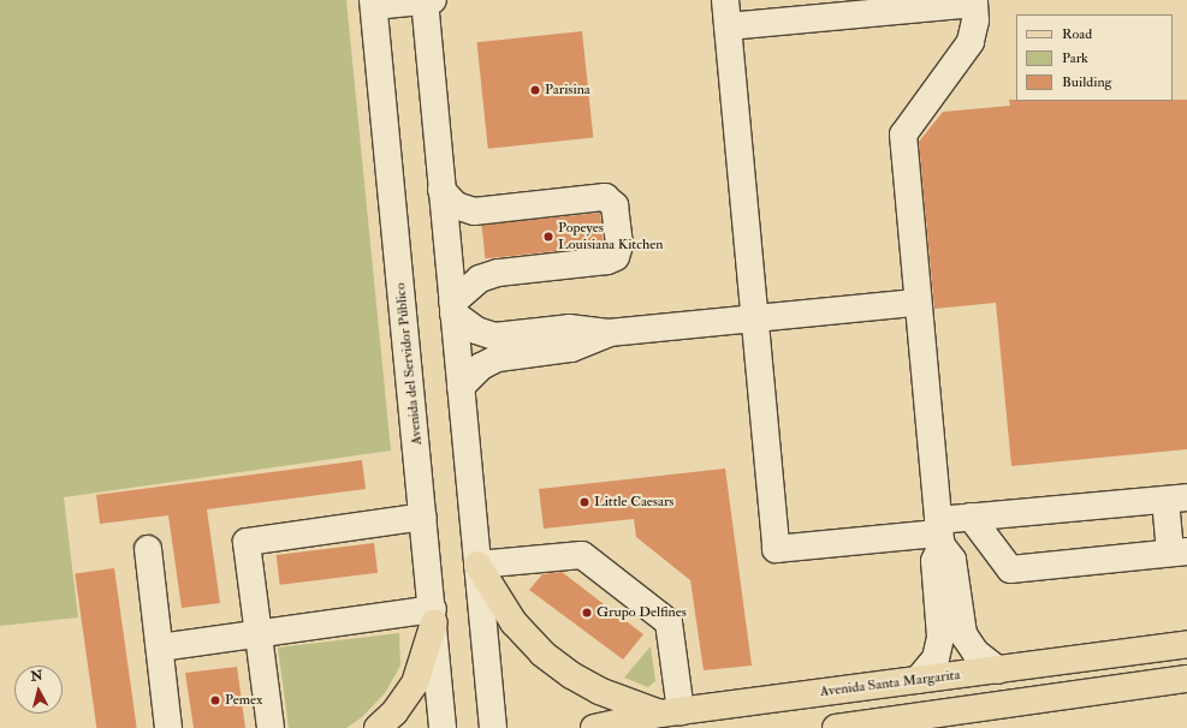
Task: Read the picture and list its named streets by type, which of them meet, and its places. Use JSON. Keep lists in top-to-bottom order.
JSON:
{
  "streets": {
    "main road": ["Avenida Santa Margarita"],
    "street": ["Avenida del Servidor Público"]
  },
  "places": [
    "Parisina",
    "Popeyes Louisiana Kitchen",
    "Little Caesars",
    "Grupo Delfines",
    "Pemex"
  ],
  "legend": ["Road", "Park", "Building"],
  "north": "top"
}
